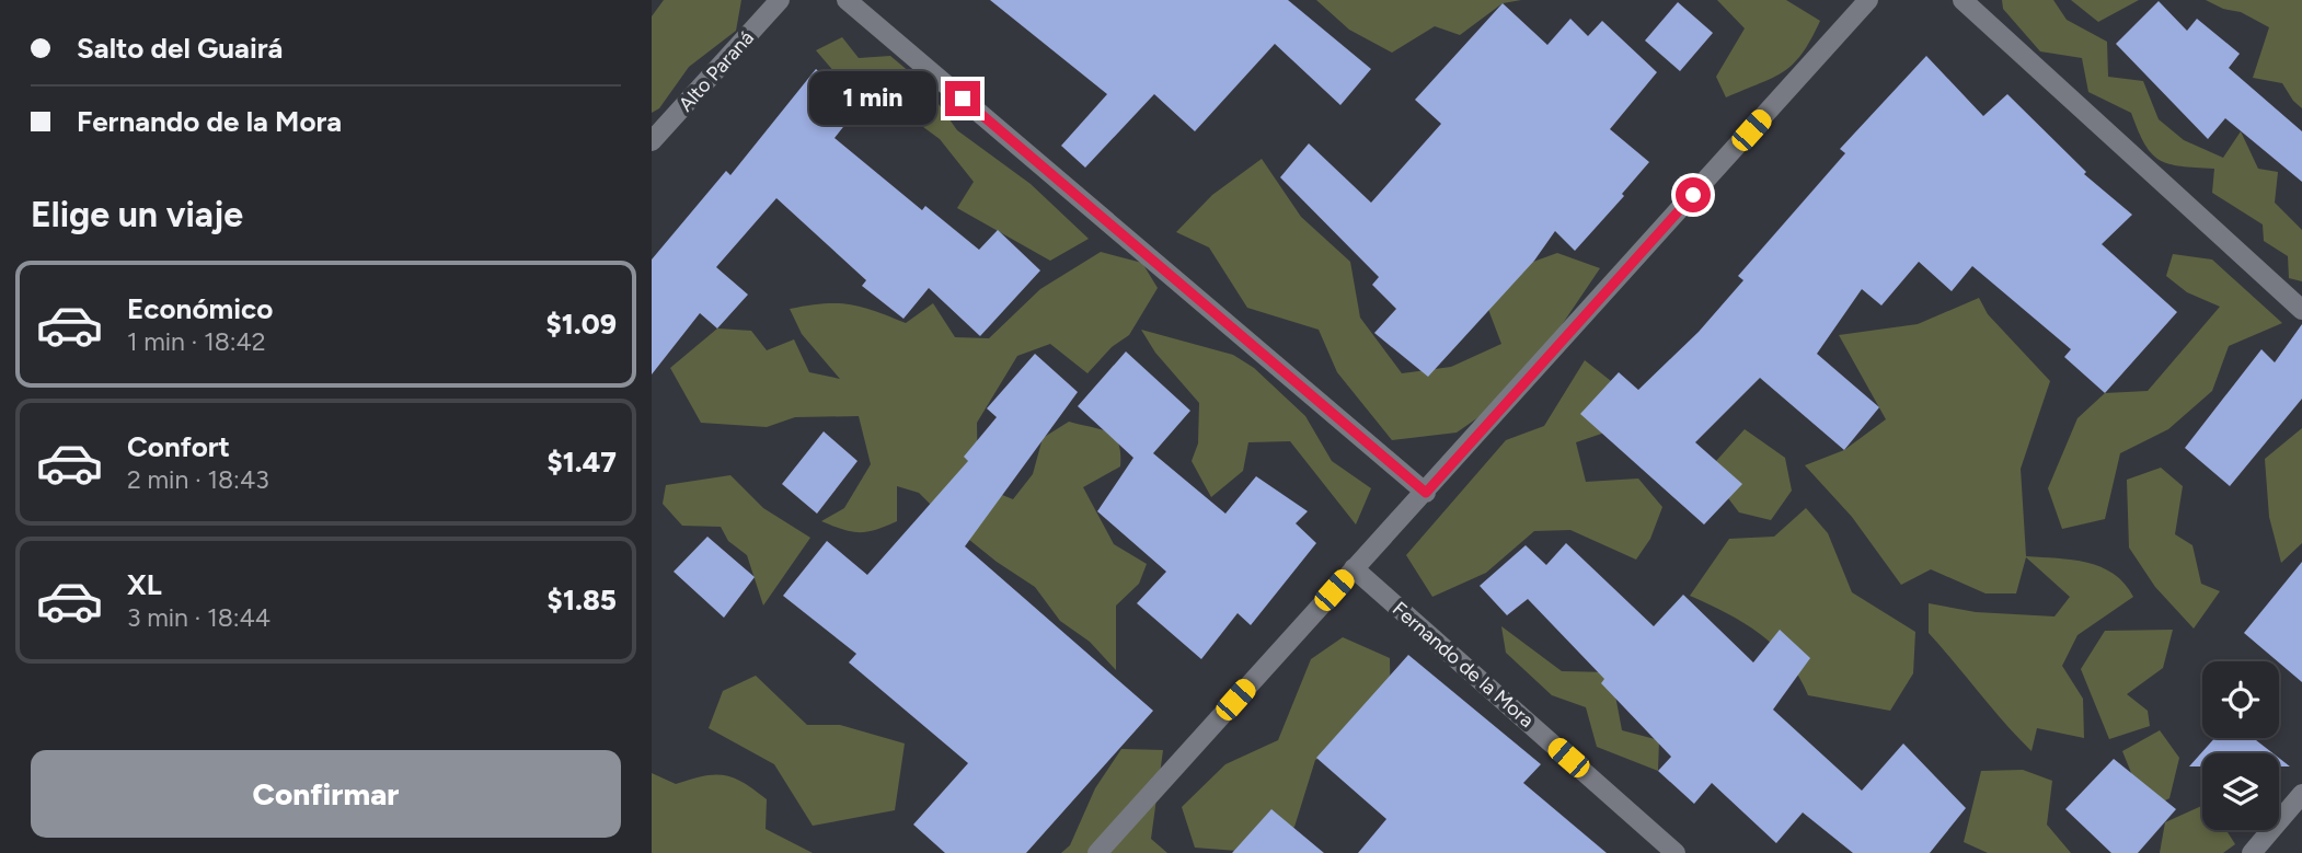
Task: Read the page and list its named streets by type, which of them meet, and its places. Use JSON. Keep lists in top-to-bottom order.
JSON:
{
  "streets": {
    "street": ["Alto Paraná", "Fernando de la Mora"]
  },
  "page": {
    "banner": ["Salto del Guairá", "Fernando de la Mora"],
    "bubble": "1 min",
    "heading": "Elige un viaje",
    "list": [
      {
        "name": "Económico",
        "note": "1 min · 18:42",
        "value": "$1.09"
      },
      {
        "name": "Confort",
        "note": "2 min · 18:43",
        "value": "$1.47"
      },
      {
        "name": "XL",
        "note": "3 min · 18:44",
        "value": "$1.85"
      }
    ],
    "buttons": "Confirmar"
  }
}
